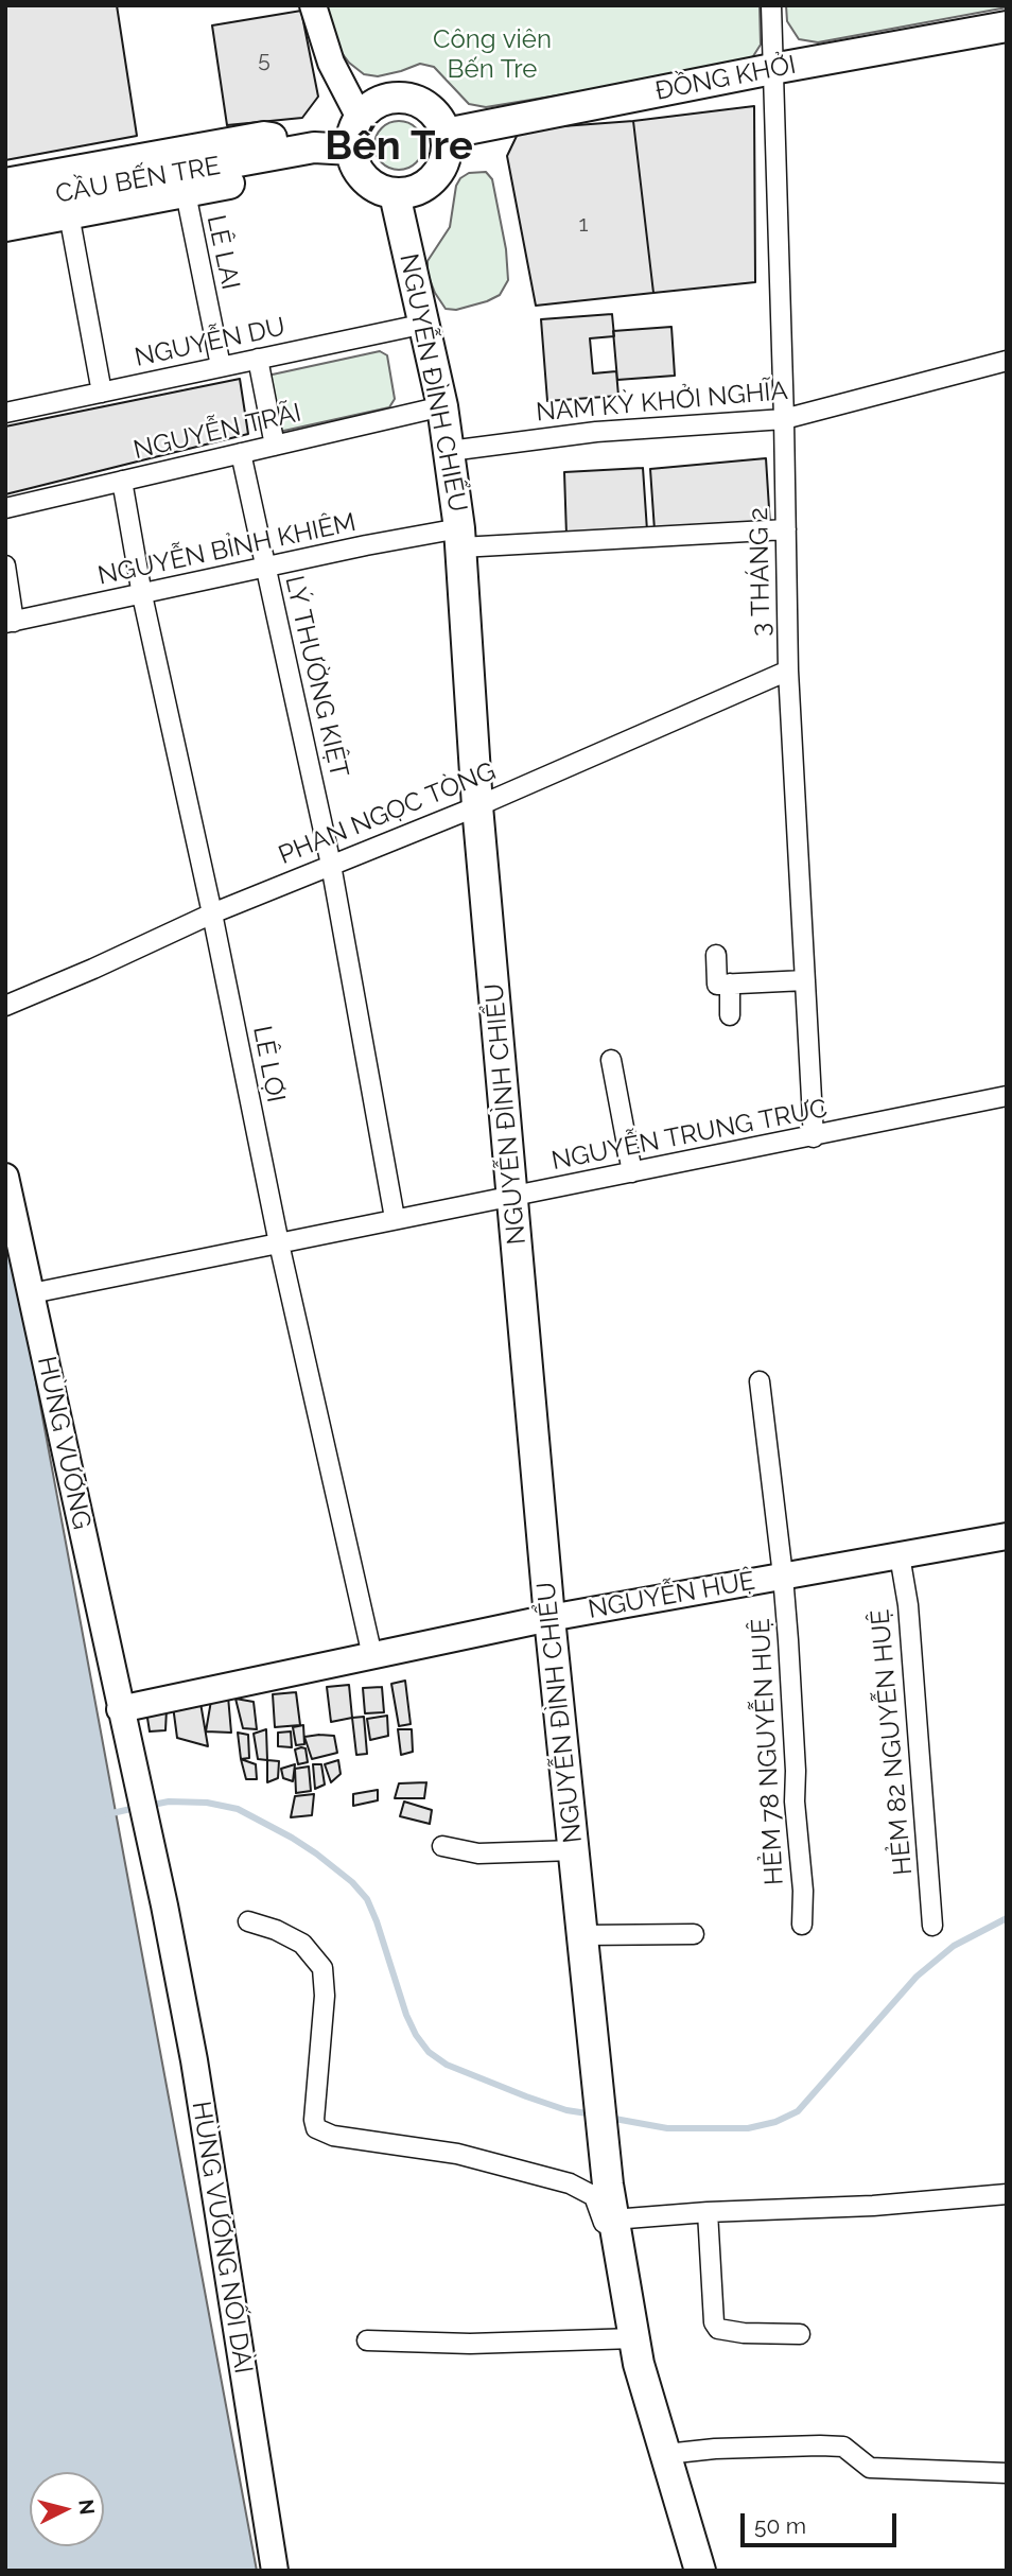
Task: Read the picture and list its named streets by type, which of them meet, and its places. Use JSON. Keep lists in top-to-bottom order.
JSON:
{
  "streets": {
    "main road": ["ĐỒNG KHỞI", "CẦU BẾN TRE", "NGUYỄN ĐÌNH CHIỂU"],
    "street": [
      "LÊ LAI",
      "NGUYỄN DU",
      "NAM KỲ KHỞI NGHĨA",
      "NGUYỄN TRÃI",
      "NGUYỄN BỈNH KHIÊM",
      "3 THÁNG 2",
      "LÝ THƯỜNG KIỆT",
      "PHAN NGỌC TÒNG",
      "LÊ LỢI",
      "NGUYỄN TRUNG TRỰC",
      "HÙNG VƯƠNG",
      "NGUYỄN HUỆ",
      "HẺM 82 NGUYỄN HUỆ",
      "HẺM 78 NGUYỄN HUỆ",
      "HÙNG VƯƠNG NỐI DÀI"
    ]
  },
  "crossings": [
    ["ĐỒNG KHỞI", "NGUYỄN ĐÌNH CHIỂU"],
    ["ĐỒNG KHỞI", "3 THÁNG 2"],
    ["LÊ LAI", "NGUYỄN DU"],
    ["NGUYỄN DU", "NGUYỄN ĐÌNH CHIỂU"],
    ["NGUYỄN ĐÌNH CHIỂU", "NAM KỲ KHỞI NGHĨA"],
    ["NGUYỄN ĐÌNH CHIỂU", "NGUYỄN TRÃI"],
    ["NGUYỄN ĐÌNH CHIỂU", "NGUYỄN BỈNH KHIÊM"],
    ["NGUYỄN ĐÌNH CHIỂU", "PHAN NGỌC TÒNG"],
    ["NGUYỄN ĐÌNH CHIỂU", "NGUYỄN TRUNG TRỰC"],
    ["NGUYỄN ĐÌNH CHIỂU", "NGUYỄN HUỆ"],
    ["NAM KỲ KHỞI NGHĨA", "3 THÁNG 2"],
    ["NGUYỄN TRÃI", "LÝ THƯỜNG KIỆT"],
    ["NGUYỄN TRÃI", "LÊ LỢI"],
    ["NGUYỄN BỈNH KHIÊM", "3 THÁNG 2"],
    ["NGUYỄN BỈNH KHIÊM", "LÝ THƯỜNG KIỆT"],
    ["NGUYỄN BỈNH KHIÊM", "LÊ LỢI"],
    ["3 THÁNG 2", "PHAN NGỌC TÒNG"],
    ["3 THÁNG 2", "NGUYỄN TRUNG TRỰC"],
    ["LÝ THƯỜNG KIỆT", "PHAN NGỌC TÒNG"],
    ["LÝ THƯỜNG KIỆT", "NGUYỄN TRUNG TRỰC"],
    ["PHAN NGỌC TÒNG", "LÊ LỢI"],
    ["LÊ LỢI", "NGUYỄN TRUNG TRỰC"],
    ["LÊ LỢI", "NGUYỄN HUỆ"],
    ["NGUYỄN TRUNG TRỰC", "HÙNG VƯƠNG"],
    ["HÙNG VƯƠNG", "NGUYỄN HUỆ"],
    ["HÙNG VƯƠNG", "HÙNG VƯƠNG NỐI DÀI"],
    ["NGUYỄN HUỆ", "HẺM 82 NGUYỄN HUỆ"],
    ["NGUYỄN HUỆ", "HẺM 78 NGUYỄN HUỆ"]
  ],
  "districts": ["Bến Tre"],
  "parks": ["Công viên Bến Tre"],
  "house_numbers": ["5", "1"],
  "scale_bar": "50 m",
  "north": "right"
}
